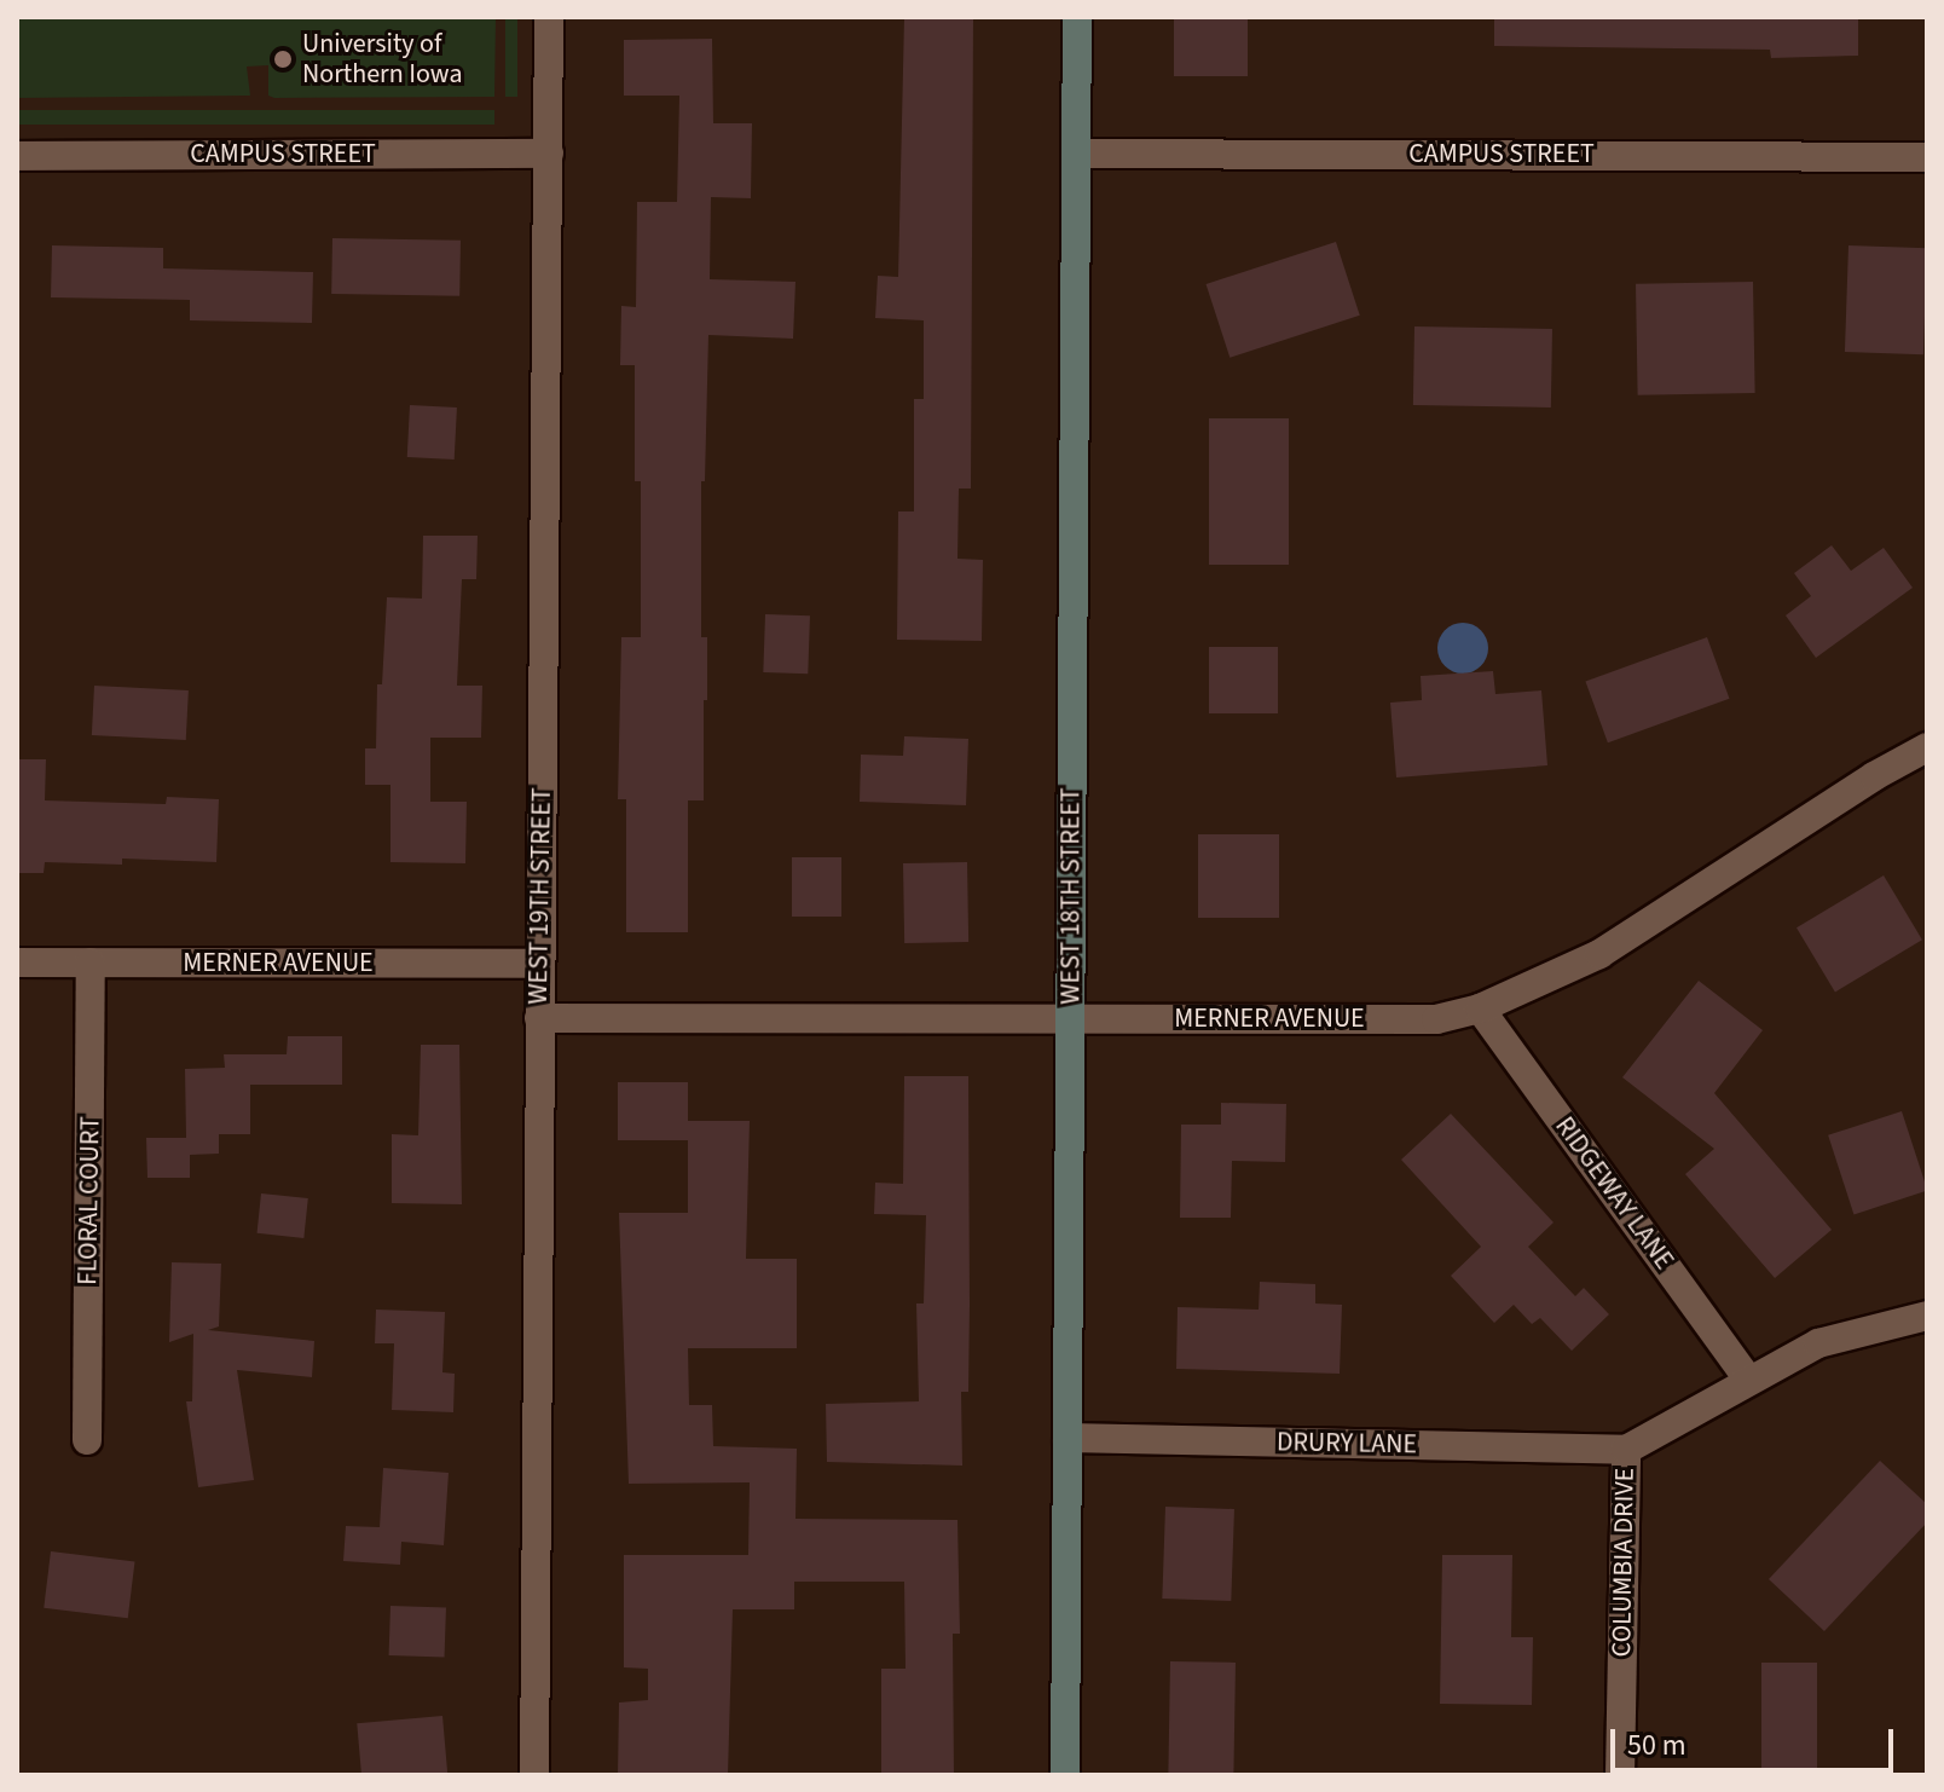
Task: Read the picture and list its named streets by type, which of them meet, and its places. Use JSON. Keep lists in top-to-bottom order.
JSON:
{
  "streets": {
    "main road": ["WEST 18TH STREET"],
    "street": [
      "CAMPUS STREET",
      "WEST 19TH STREET",
      "MERNER AVENUE",
      "RIDGEWAY LANE",
      "FLORAL COURT",
      "DRURY LANE",
      "COLUMBIA DRIVE"
    ]
  },
  "crossings": [
    ["CAMPUS STREET", "WEST 19TH STREET"],
    ["CAMPUS STREET", "WEST 18TH STREET"],
    ["WEST 19TH STREET", "MERNER AVENUE"],
    ["WEST 18TH STREET", "MERNER AVENUE"],
    ["WEST 18TH STREET", "DRURY LANE"],
    ["MERNER AVENUE", "RIDGEWAY LANE"],
    ["MERNER AVENUE", "FLORAL COURT"],
    ["RIDGEWAY LANE", "COLUMBIA DRIVE"],
    ["DRURY LANE", "COLUMBIA DRIVE"]
  ],
  "places": ["University of Northern Iowa"],
  "scale_bar": "50 m"
}
